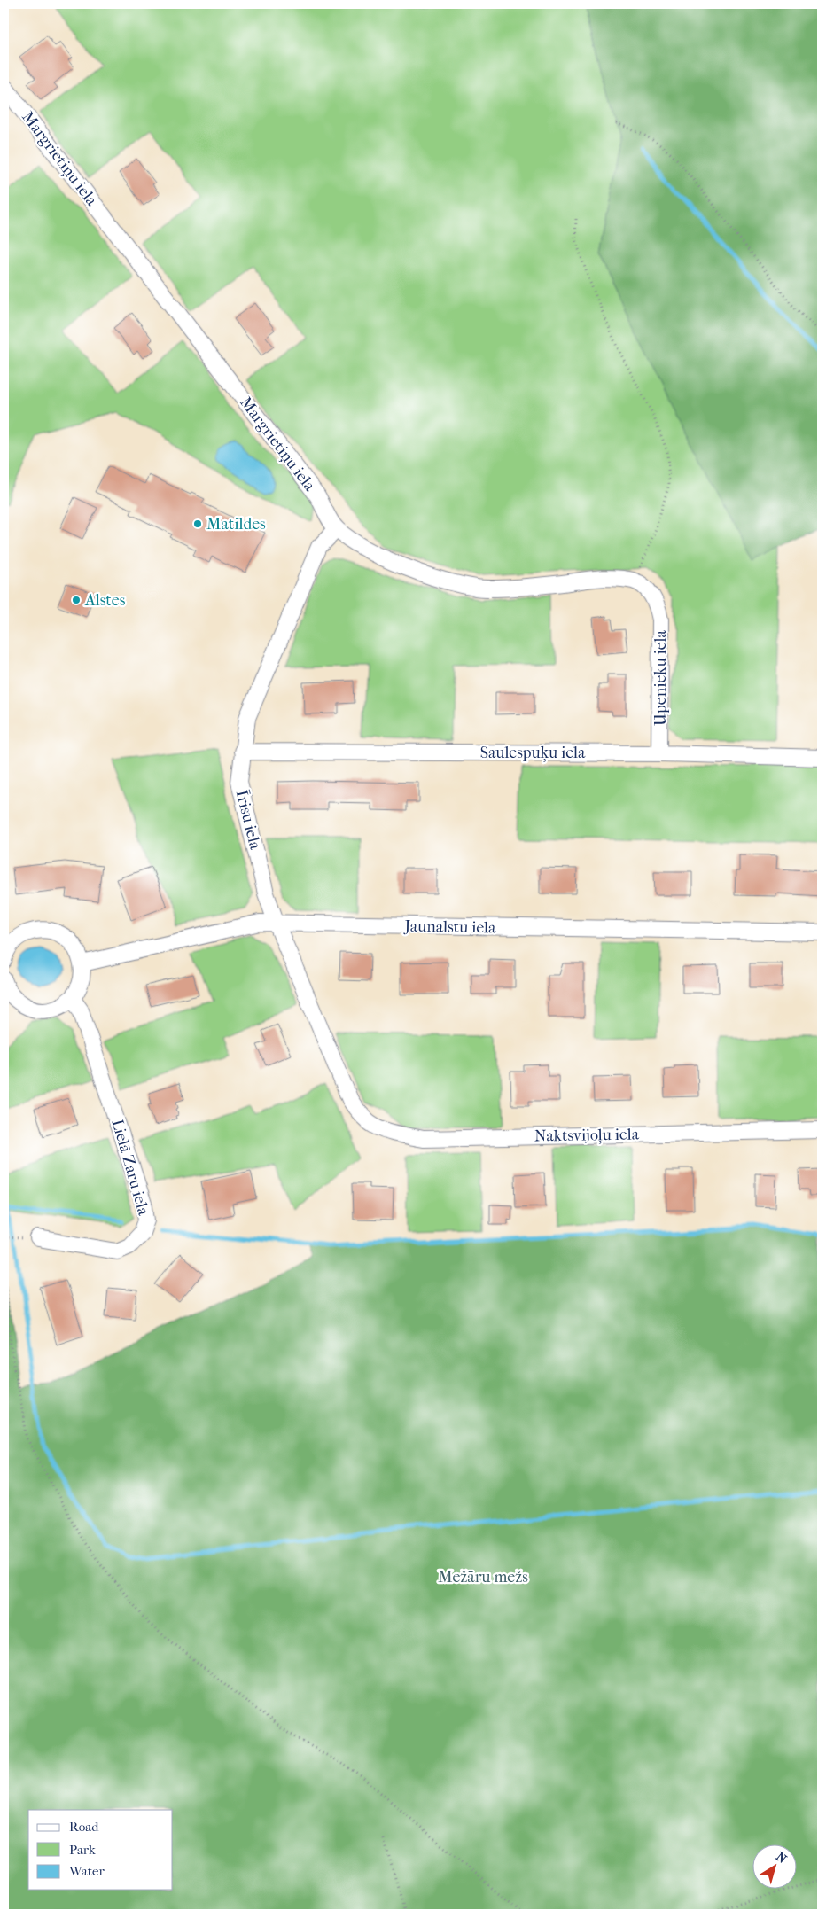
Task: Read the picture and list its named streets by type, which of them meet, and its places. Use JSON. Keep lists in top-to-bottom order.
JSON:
{
  "streets": {
    "street": [
      "Margrietiņu iela",
      "Upenieku iela",
      "Saulespuķu iela",
      "Īrisu iela",
      "Jaunalstu iela",
      "Naktsvijoļu iela",
      "Lielā Zaru iela"
    ]
  },
  "crossings": [
    ["Margrietiņu iela", "Upenieku iela"],
    ["Margrietiņu iela", "Īrisu iela"],
    ["Upenieku iela", "Saulespuķu iela"],
    ["Saulespuķu iela", "Īrisu iela"],
    ["Īrisu iela", "Jaunalstu iela"],
    ["Īrisu iela", "Naktsvijoļu iela"]
  ],
  "parks": ["Mežāru mežs"],
  "places": ["Matildes", "Alstes"],
  "legend": ["Road", "Park", "Water"],
  "north": "top right"
}
